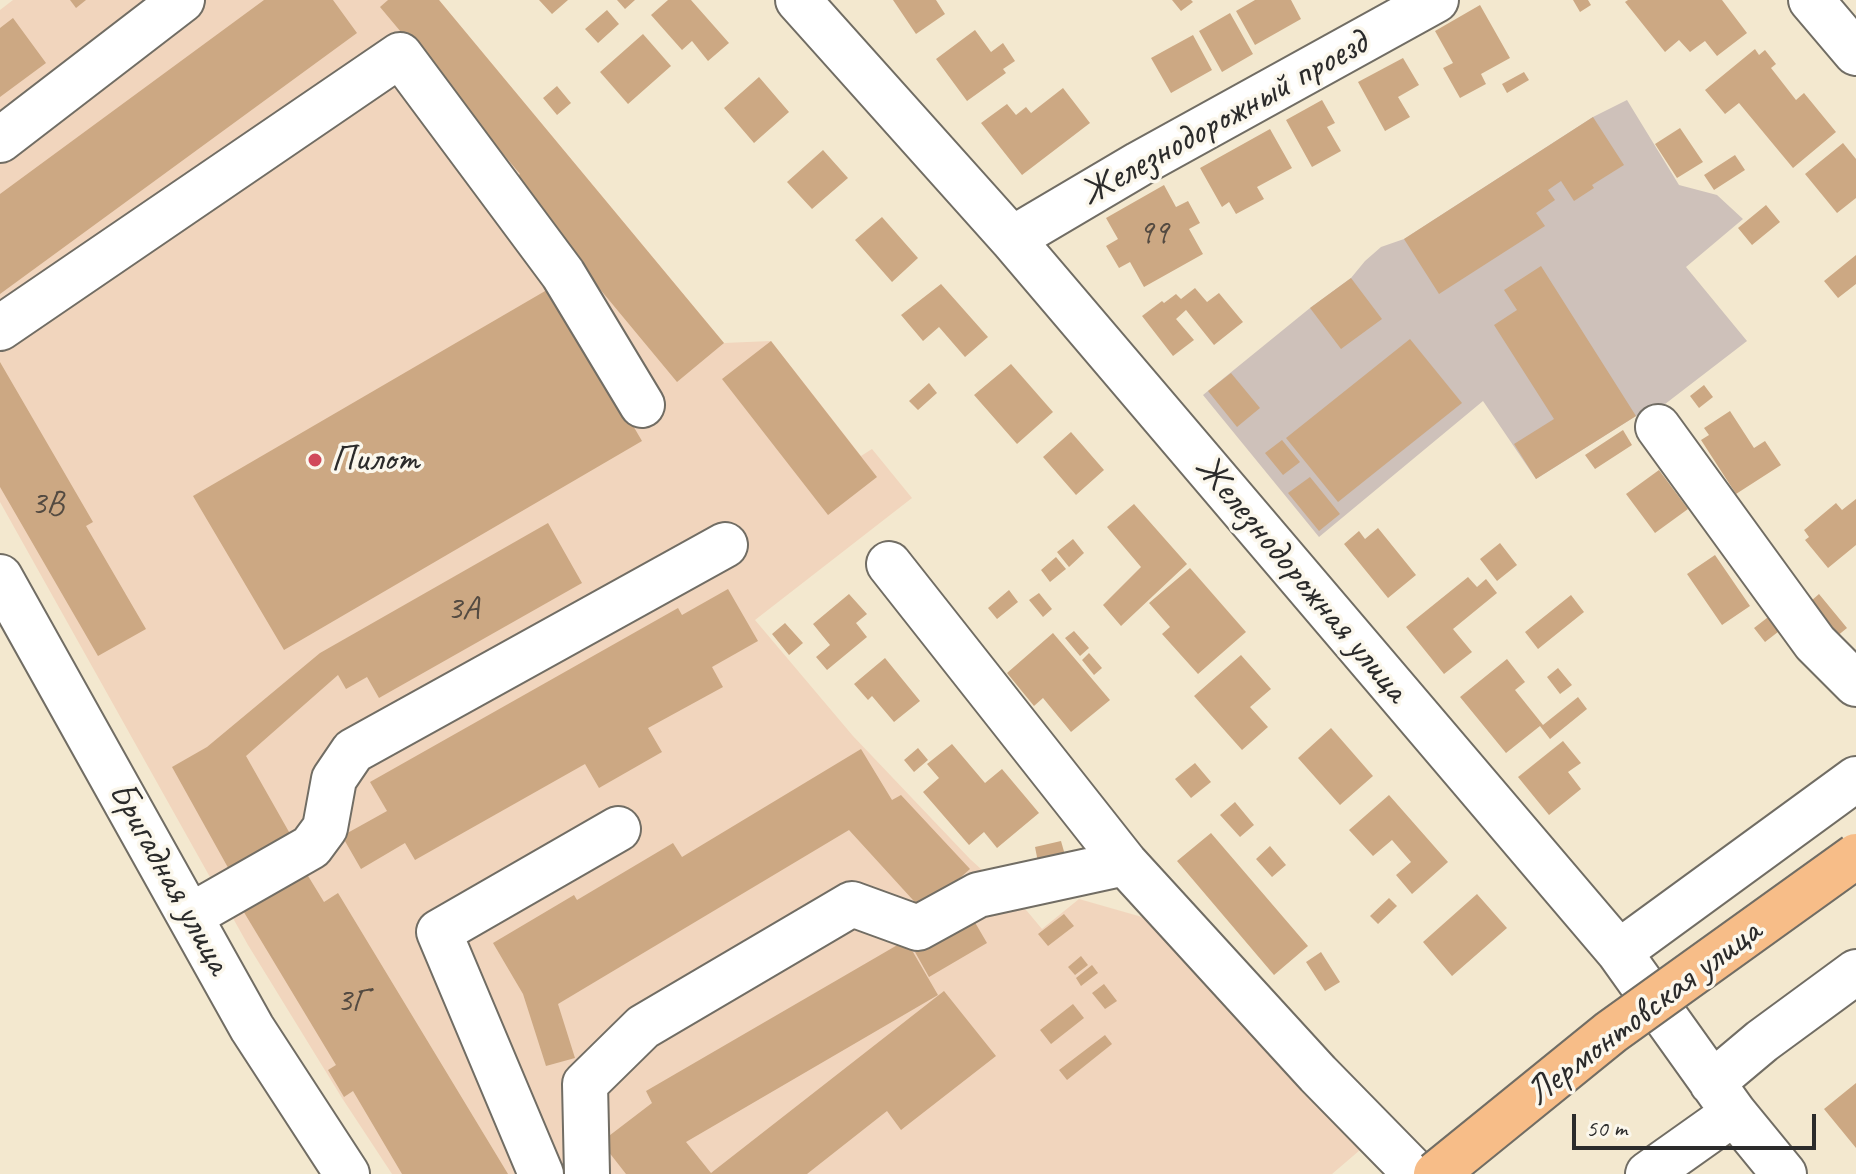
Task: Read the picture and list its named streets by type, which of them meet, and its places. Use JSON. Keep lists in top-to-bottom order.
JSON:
{
  "streets": {
    "main road": ["Лермонтовская улица"],
    "street": ["Железнодорожный проезд", "Железнодорожная улица", "Бригадная улица"]
  },
  "crossings": [
    ["Железнодорожный проезд", "Железнодорожная улица"]
  ],
  "places": ["Пилот"],
  "house_numbers": [
    "99",
    "3В",
    "3А",
    "3Г"
  ],
  "scale_bar": "50 m"
}
